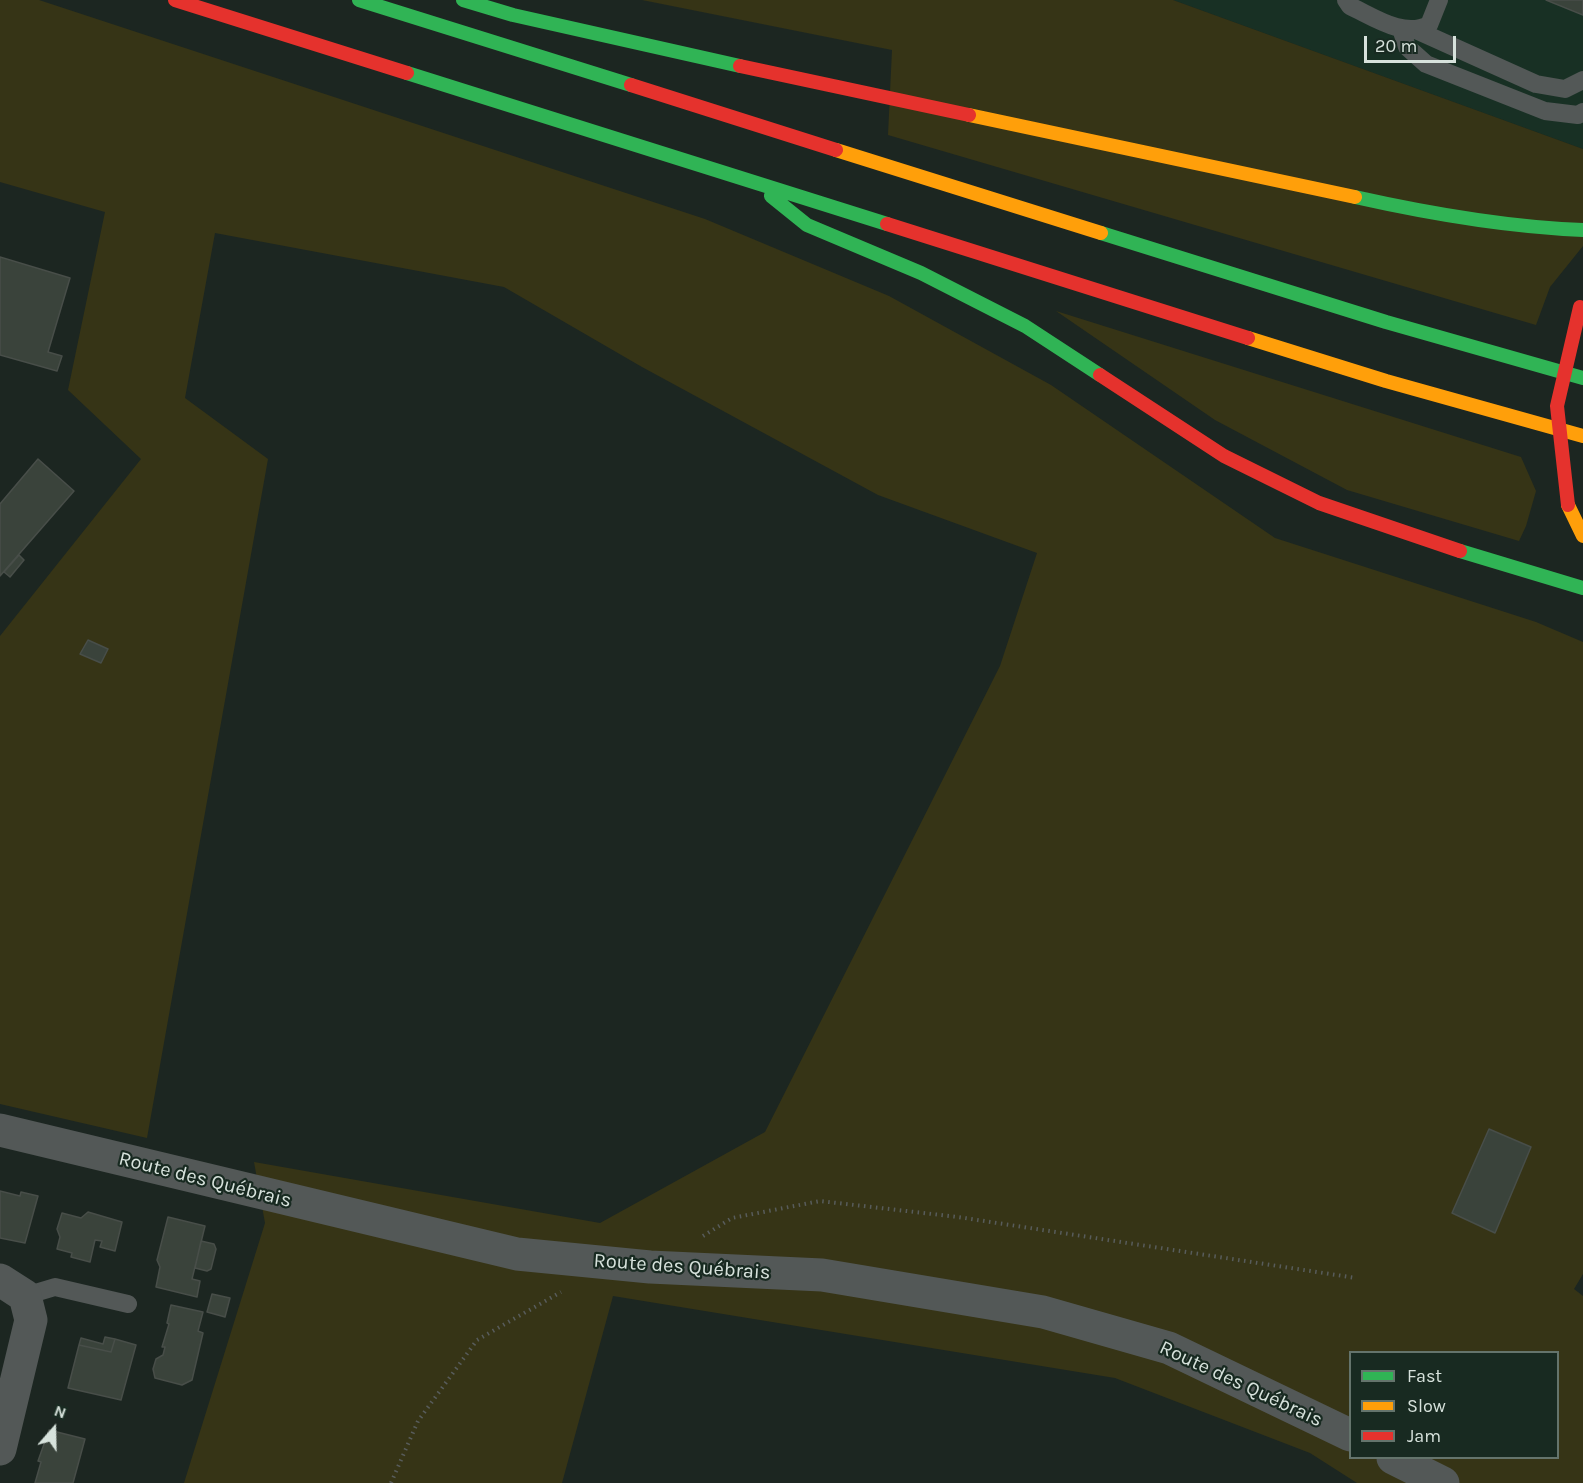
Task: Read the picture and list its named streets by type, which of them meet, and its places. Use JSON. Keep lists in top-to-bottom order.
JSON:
{
  "streets": {
    "street": ["Route des Québrais"]
  },
  "legend": ["Fast", "Slow", "Jam"],
  "scale_bar": "20 m",
  "north": "top"
}
